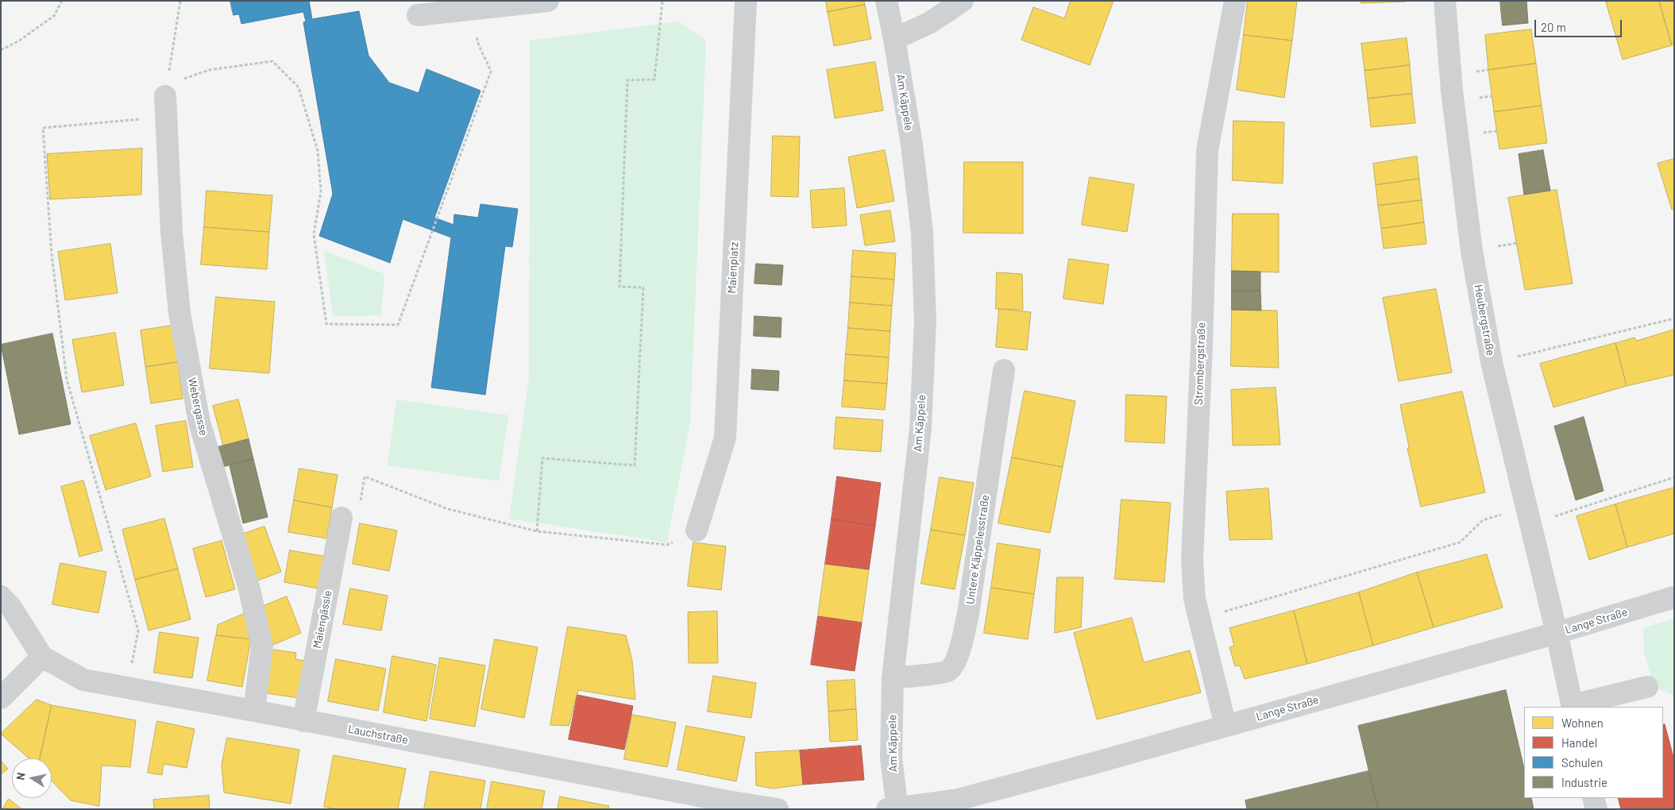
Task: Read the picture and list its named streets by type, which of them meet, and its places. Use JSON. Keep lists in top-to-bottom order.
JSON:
{
  "streets": {
    "street": [
      "Am Käppele",
      "Maienplatz",
      "Heubergstraße",
      "Strombergstraße",
      "Webergasse",
      "Untere Käppelesstraße",
      "Maiengässle",
      "Lange Straße",
      "Lauchstraße"
    ]
  },
  "crossings": [
    ["Am Käppele", "Untere Käppelesstraße"],
    ["Am Käppele", "Lange Straße"],
    ["Heubergstraße", "Lange Straße"],
    ["Strombergstraße", "Lange Straße"],
    ["Webergasse", "Lauchstraße"],
    ["Maiengässle", "Lauchstraße"]
  ],
  "legend": [
    "Wohnen",
    "Handel",
    "Schulen",
    "Industrie"
  ],
  "scale_bar": "20 m",
  "north": "left"
}
